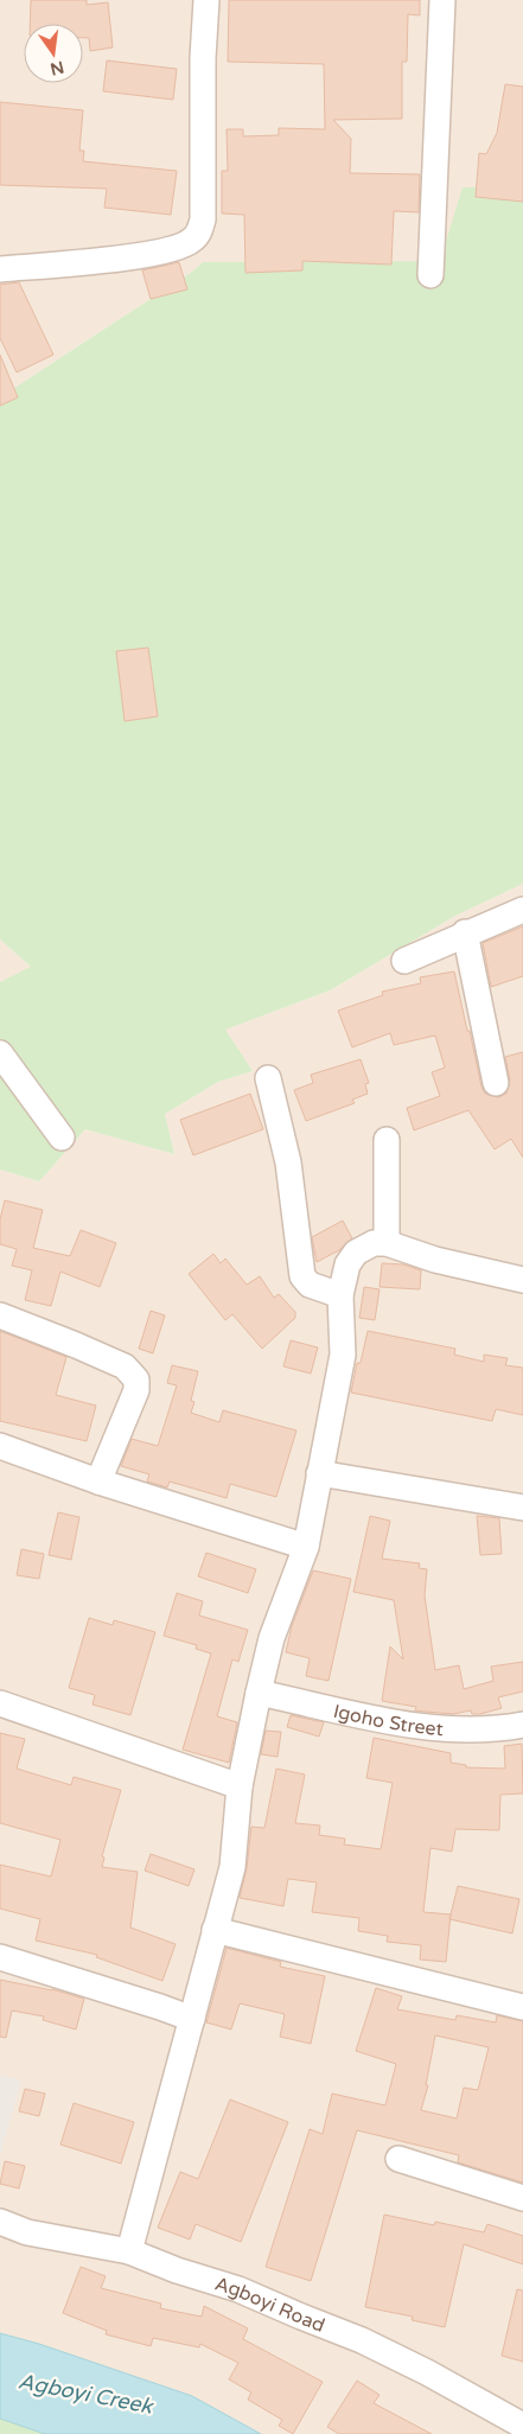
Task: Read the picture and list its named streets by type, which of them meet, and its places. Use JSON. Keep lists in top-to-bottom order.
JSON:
{
  "streets": {
    "street": ["Igoho Street", "Agboyi Road"]
  },
  "water": ["Agboyi Creek"],
  "north": "bottom"
}
